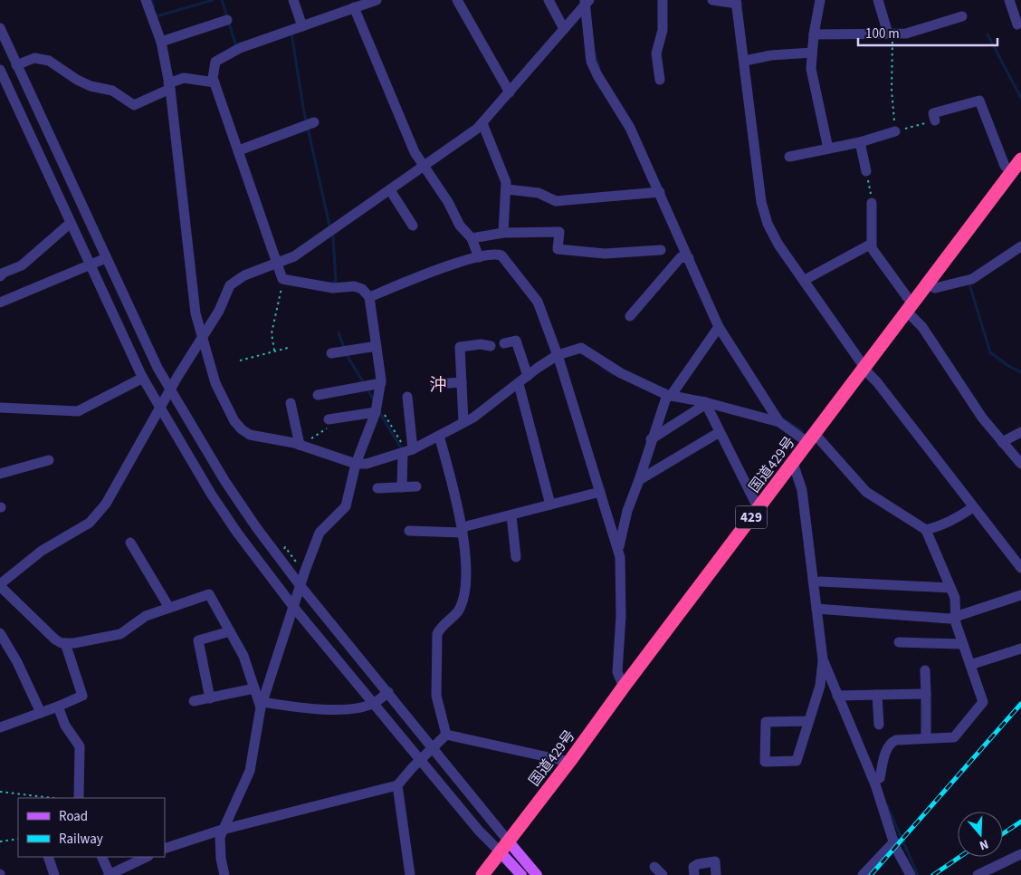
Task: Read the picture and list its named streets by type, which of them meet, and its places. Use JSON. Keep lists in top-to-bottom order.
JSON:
{
  "streets": {
    "highway": ["国道429号", "429"]
  },
  "districts": ["沖"],
  "legend": ["Road", "Railway"],
  "scale_bar": "100 m",
  "north": "bottom"
}
